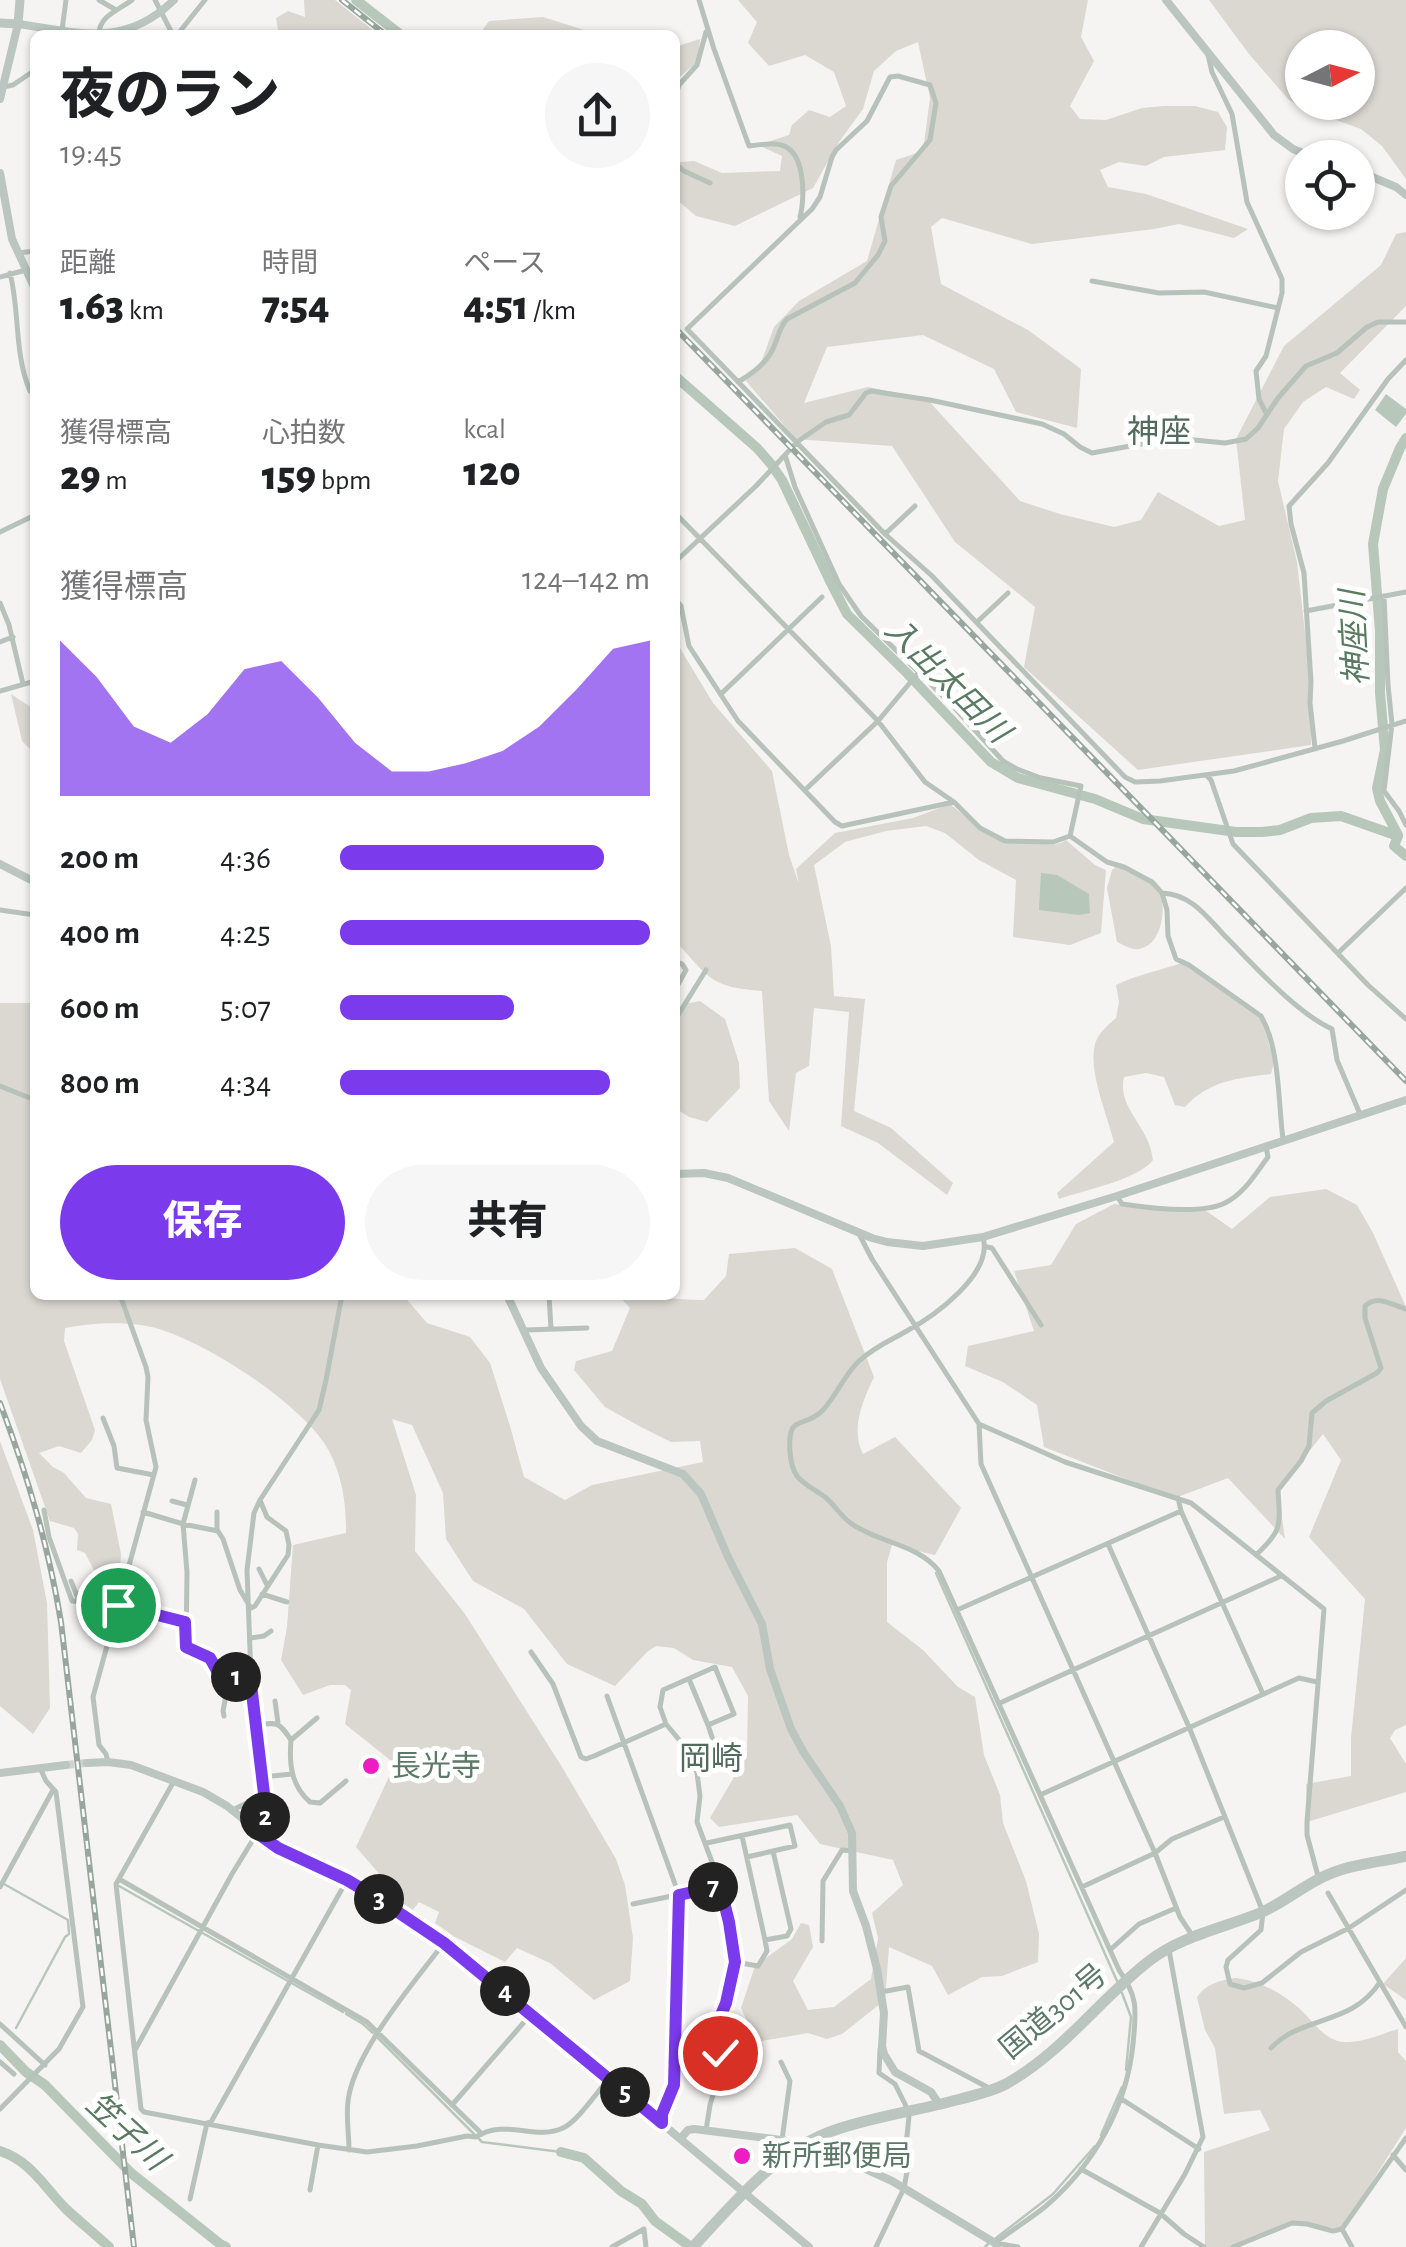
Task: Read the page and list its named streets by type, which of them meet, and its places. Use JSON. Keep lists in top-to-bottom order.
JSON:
{
  "streets": {
    "highway": ["国道301号"]
  },
  "districts": ["神座", "岡崎"],
  "water": ["神座川", "入出太田川", "笠子川"],
  "places": ["長光寺", "新所郵便局"],
  "north": "right",
  "page": {
    "heading": ["夜のラン", "19:45"],
    "stats": [
      ["距離", "1.63 km"],
      ["時間", "7:54"],
      ["ペース", "4:51 /km"],
      ["獲得標高", "29 m"],
      ["心拍数", "159 bpm"],
      ["kcal", "120"]
    ],
    "chart": ["獲得標高", "124–142 m"],
    "list": [
      {
        "name": "200 m",
        "note": "4:36"
      },
      {
        "name": "400 m",
        "note": "4:25"
      },
      {
        "name": "600 m",
        "note": "5:07"
      },
      {
        "name": "800 m",
        "note": "4:34"
      }
    ],
    "buttons": ["保存", "共有"],
    "pins": [
      "1",
      "2",
      "7",
      "3",
      "4",
      "5"
    ]
  }
}
